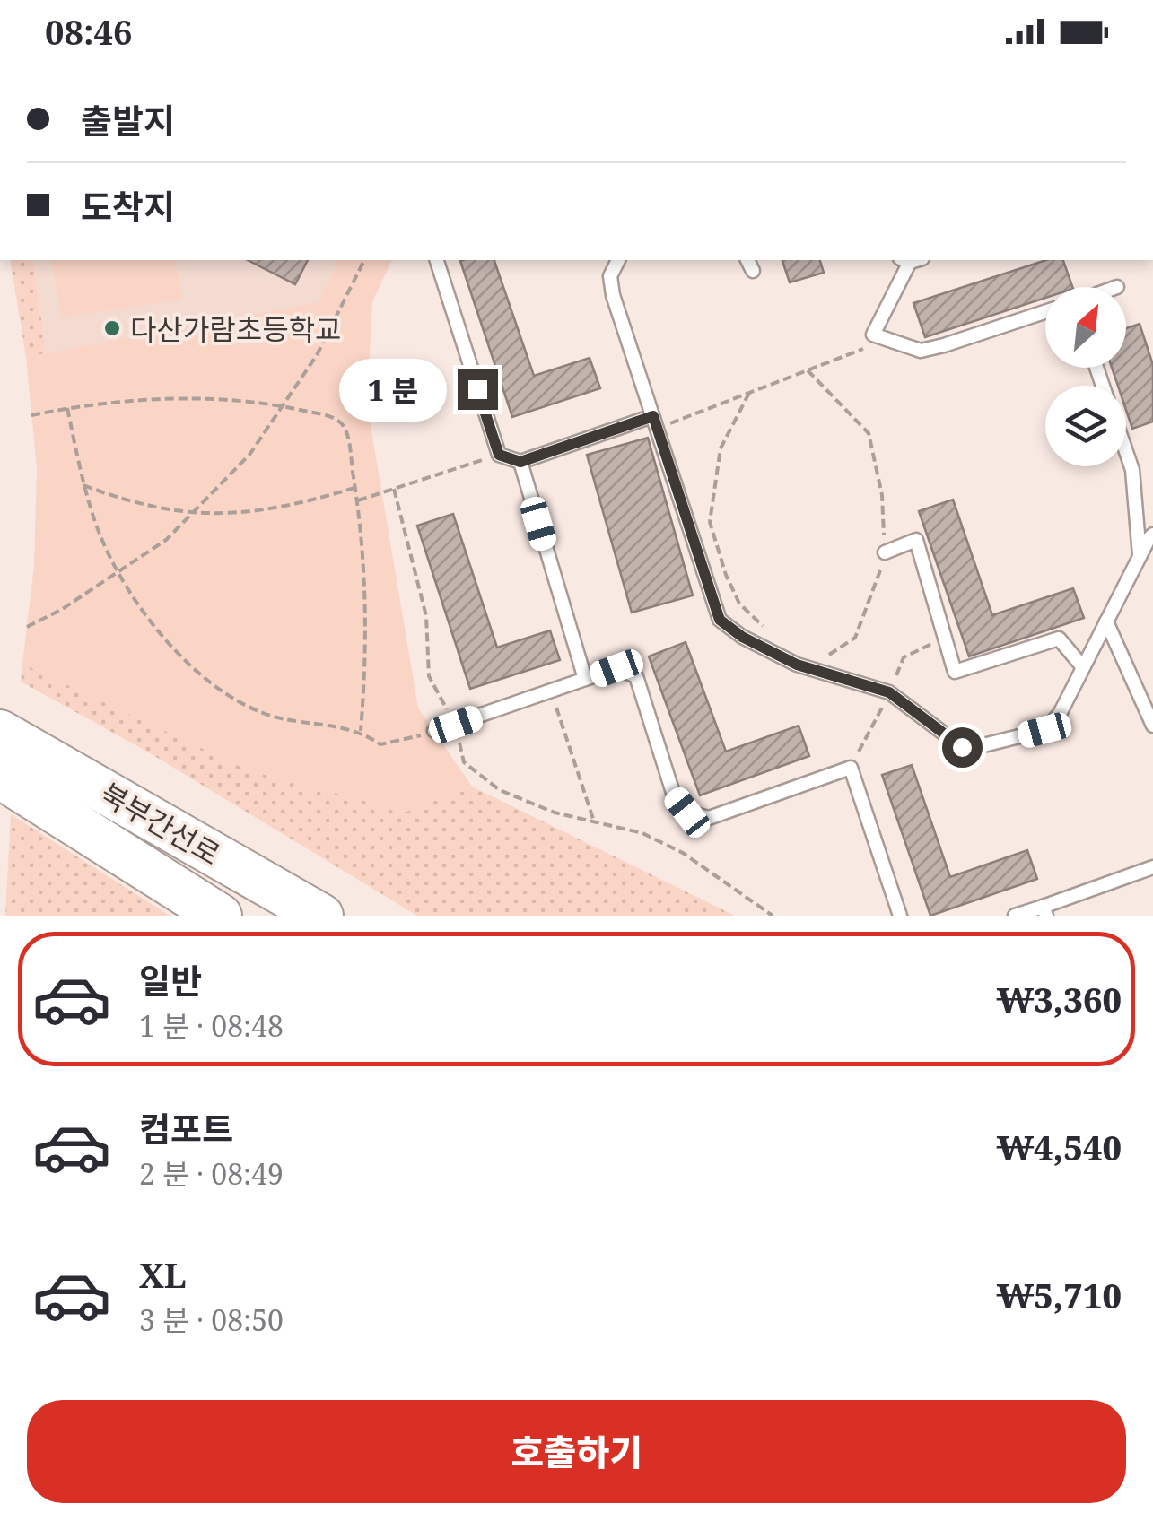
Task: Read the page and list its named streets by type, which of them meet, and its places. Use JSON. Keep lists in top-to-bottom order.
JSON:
{
  "streets": {
    "highway": ["북부간선로"]
  },
  "places": ["다산가람초등학교"],
  "north": "top right",
  "page": {
    "status": "08:46",
    "banner": ["출발지", "도착지"],
    "bubble": "1 분",
    "list": [
      {
        "name": "일반",
        "note": "1 분 · 08:48",
        "value": "₩3,360"
      },
      {
        "name": "컴포트",
        "note": "2 분 · 08:49",
        "value": "₩4,540"
      },
      {
        "name": "XL",
        "note": "3 분 · 08:50",
        "value": "₩5,710"
      }
    ],
    "buttons": "호출하기"
  }
}
